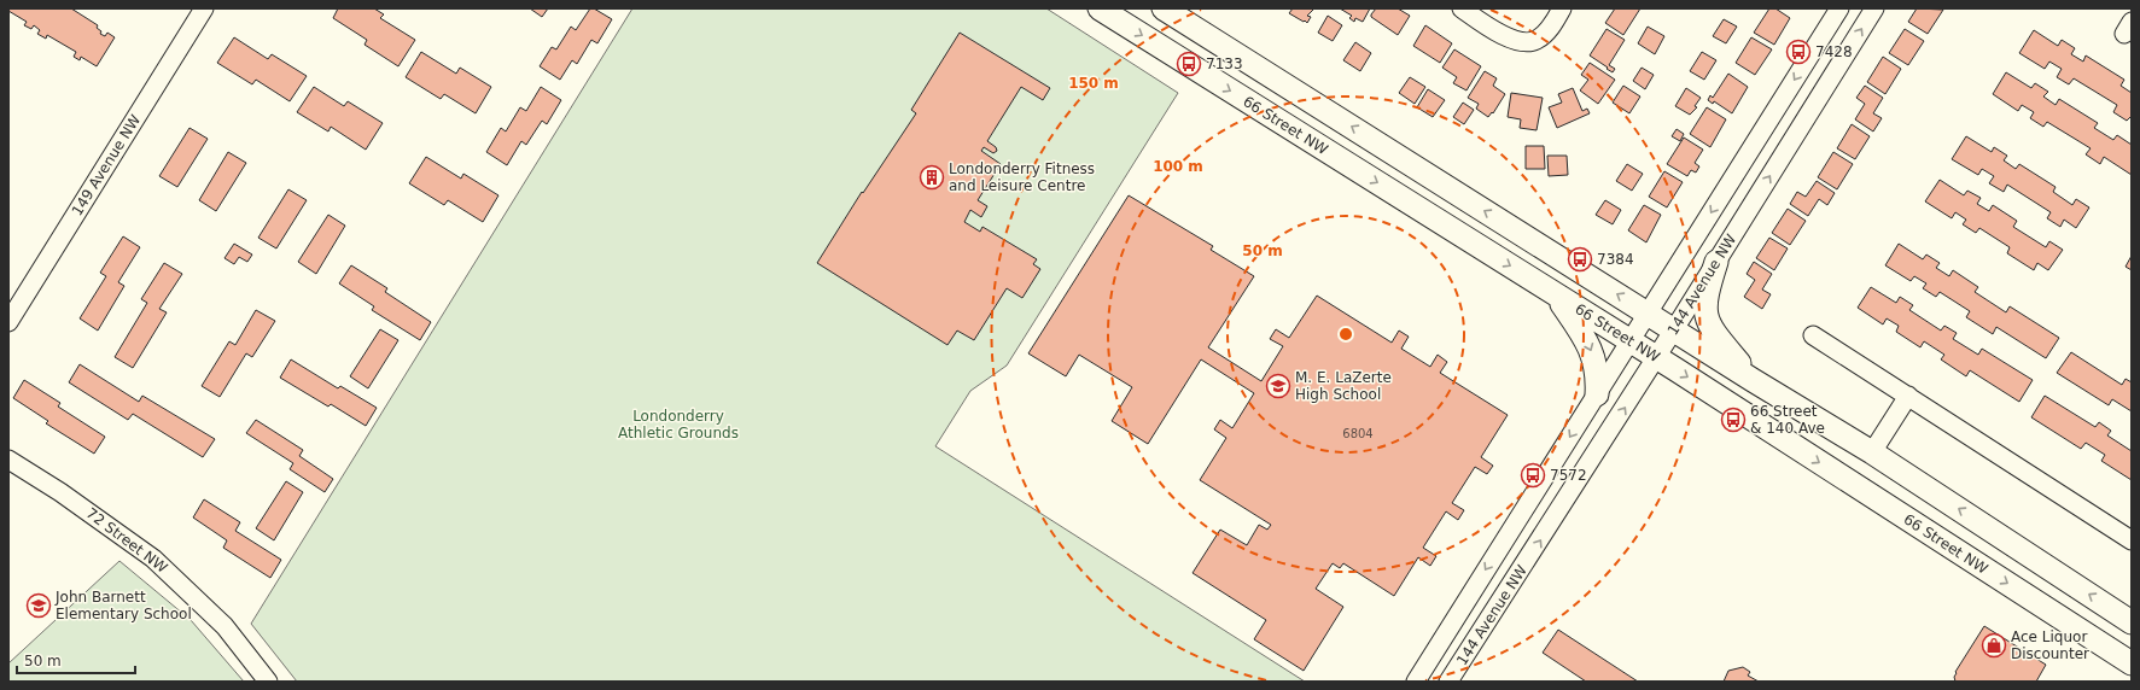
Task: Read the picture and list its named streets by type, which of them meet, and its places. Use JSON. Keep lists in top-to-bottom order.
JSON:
{
  "streets": {
    "main road": ["66 Street NW"],
    "street": ["149 Avenue NW", "144 Avenue NW", "72 Street NW"]
  },
  "crossings": [
    ["66 Street NW", "144 Avenue NW"]
  ],
  "parks": ["Londonderry Athletic Grounds"],
  "places": {
    "bus stop": [
      "7428",
      "7133",
      "7384",
      "66 Street & 140 Ave",
      "7572"
    ],
    "building": ["Londonderry Fitness and Leisure Centre"],
    "school or university": ["M. E. LaZerte High School", "John Barnett Elementary School"],
    "shop": ["Ace Liquor Discounter"]
  },
  "house_numbers": ["6804"],
  "scale_bar": "50 m",
  "rings": ["150 m", "100 m", "50 m"]
}
